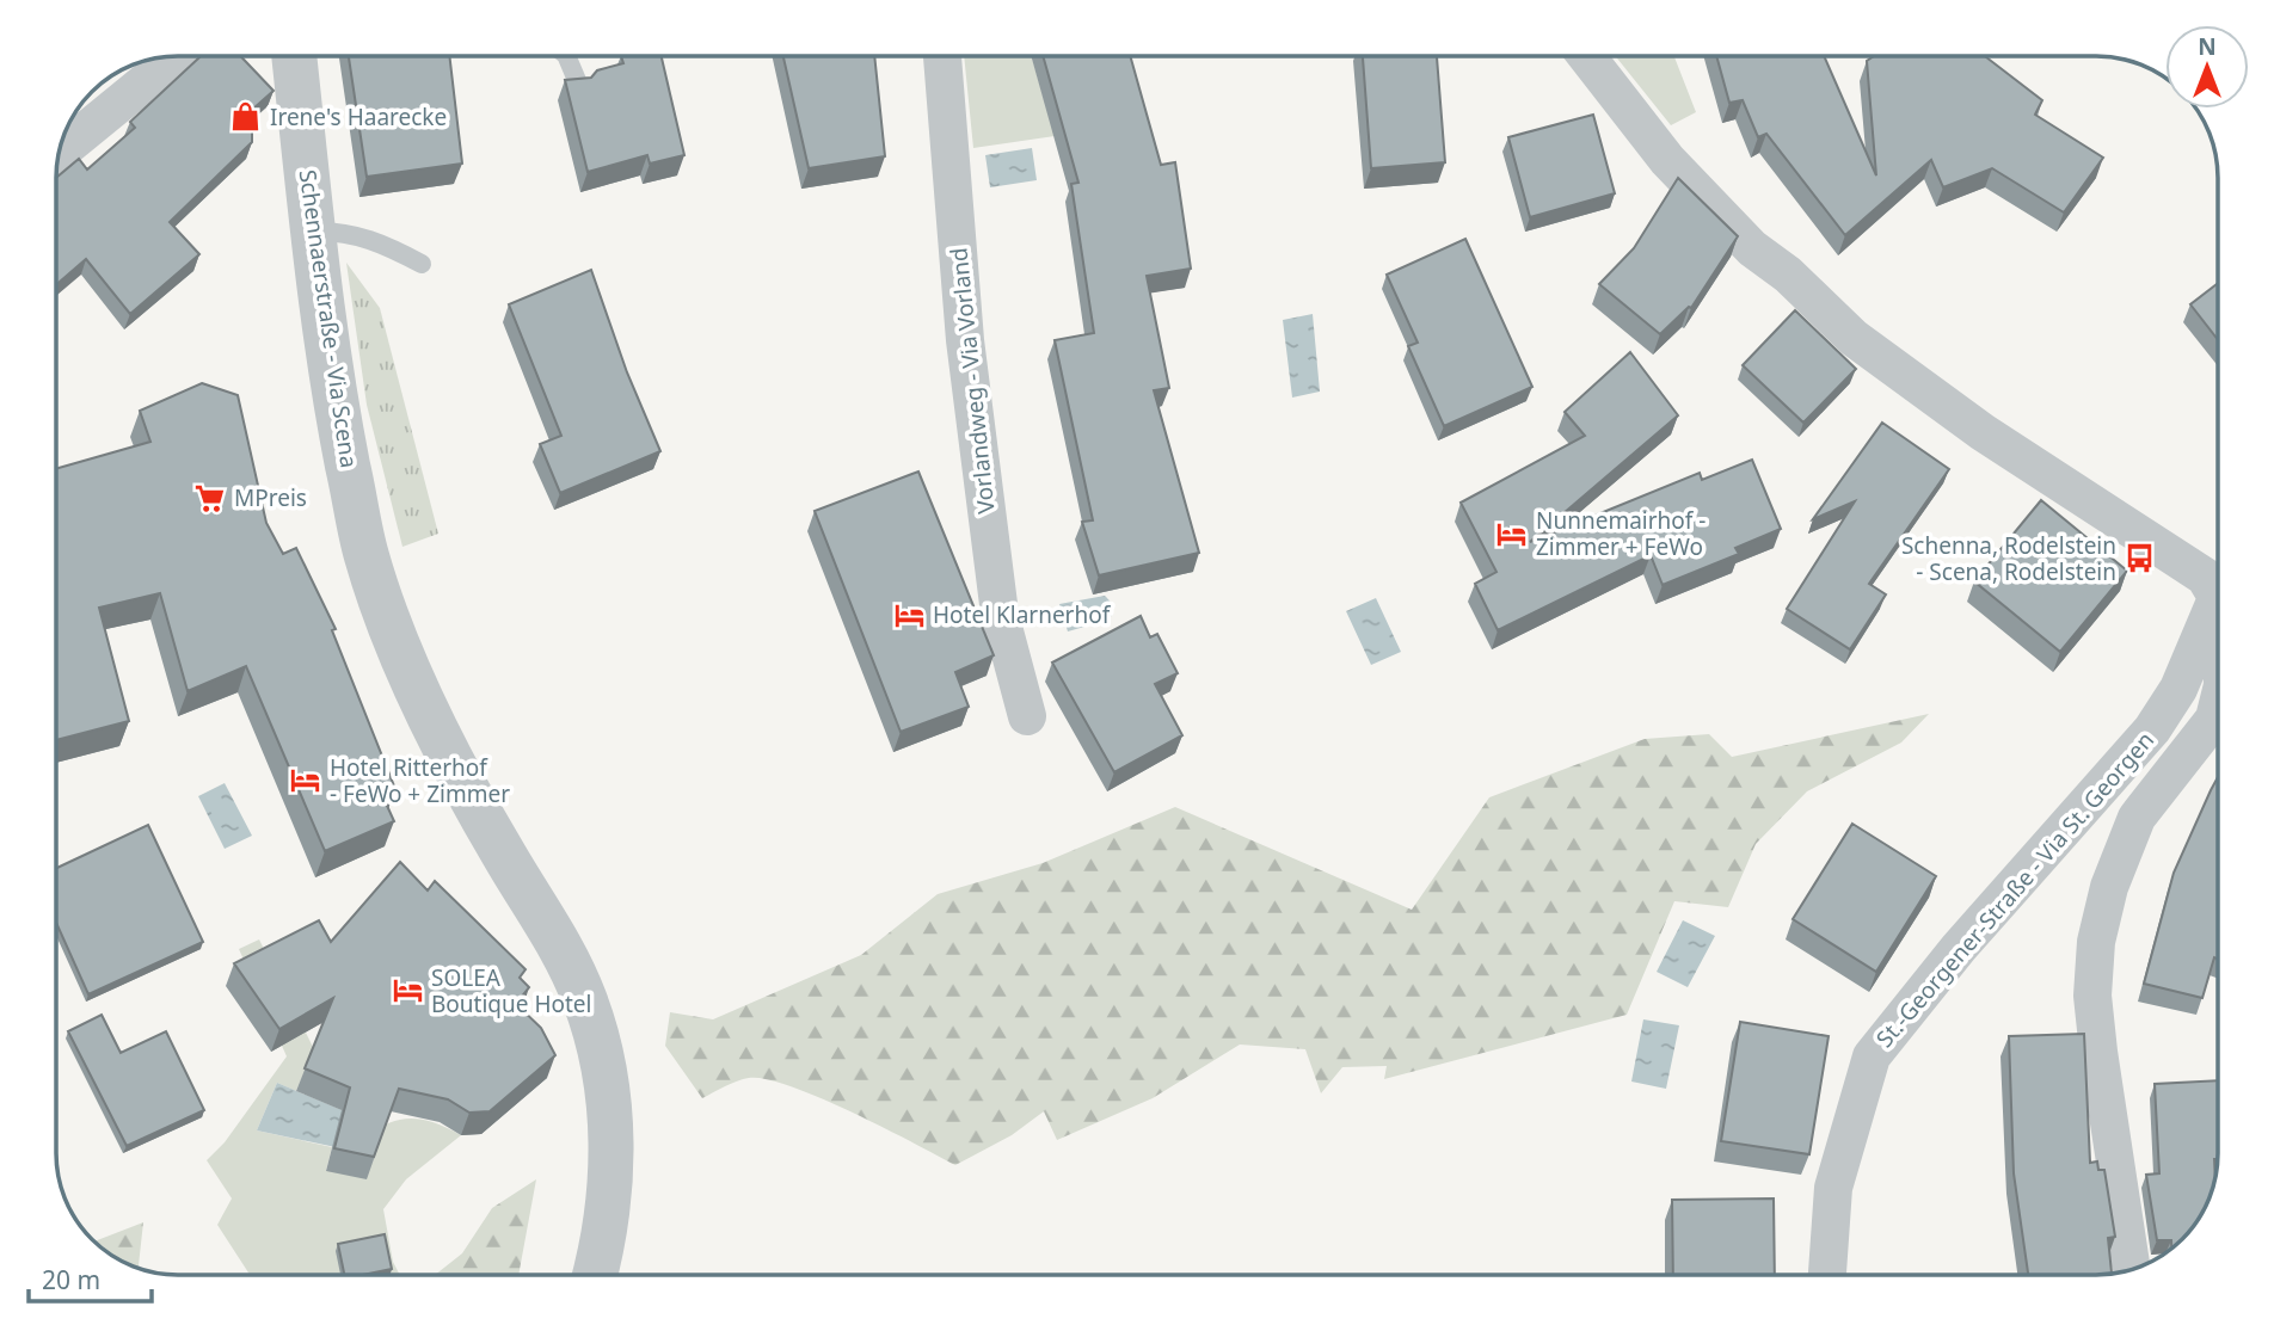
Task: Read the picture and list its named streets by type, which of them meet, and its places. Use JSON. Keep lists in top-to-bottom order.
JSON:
{
  "streets": {
    "street": ["Schennaerstraße - Via Scena", "Vorlandweg - Via Vorland", "St.-Georgener-Straße - Via St. Georgen"]
  },
  "places": {
    "shop": ["Irene's Haarecke"],
    "supermarket": ["MPreis"],
    "hotel": [
      "Nunnemairhof - Zimmer + FeWo",
      "Hotel Klarnerhof",
      "Hotel Ritterhof - FeWo + Zimmer",
      "SOLEA Boutique Hotel"
    ],
    "bus stop": ["Schenna, Rodelstein - Scena, Rodelstein"]
  },
  "scale_bar": "20 m",
  "north": "top"
}
